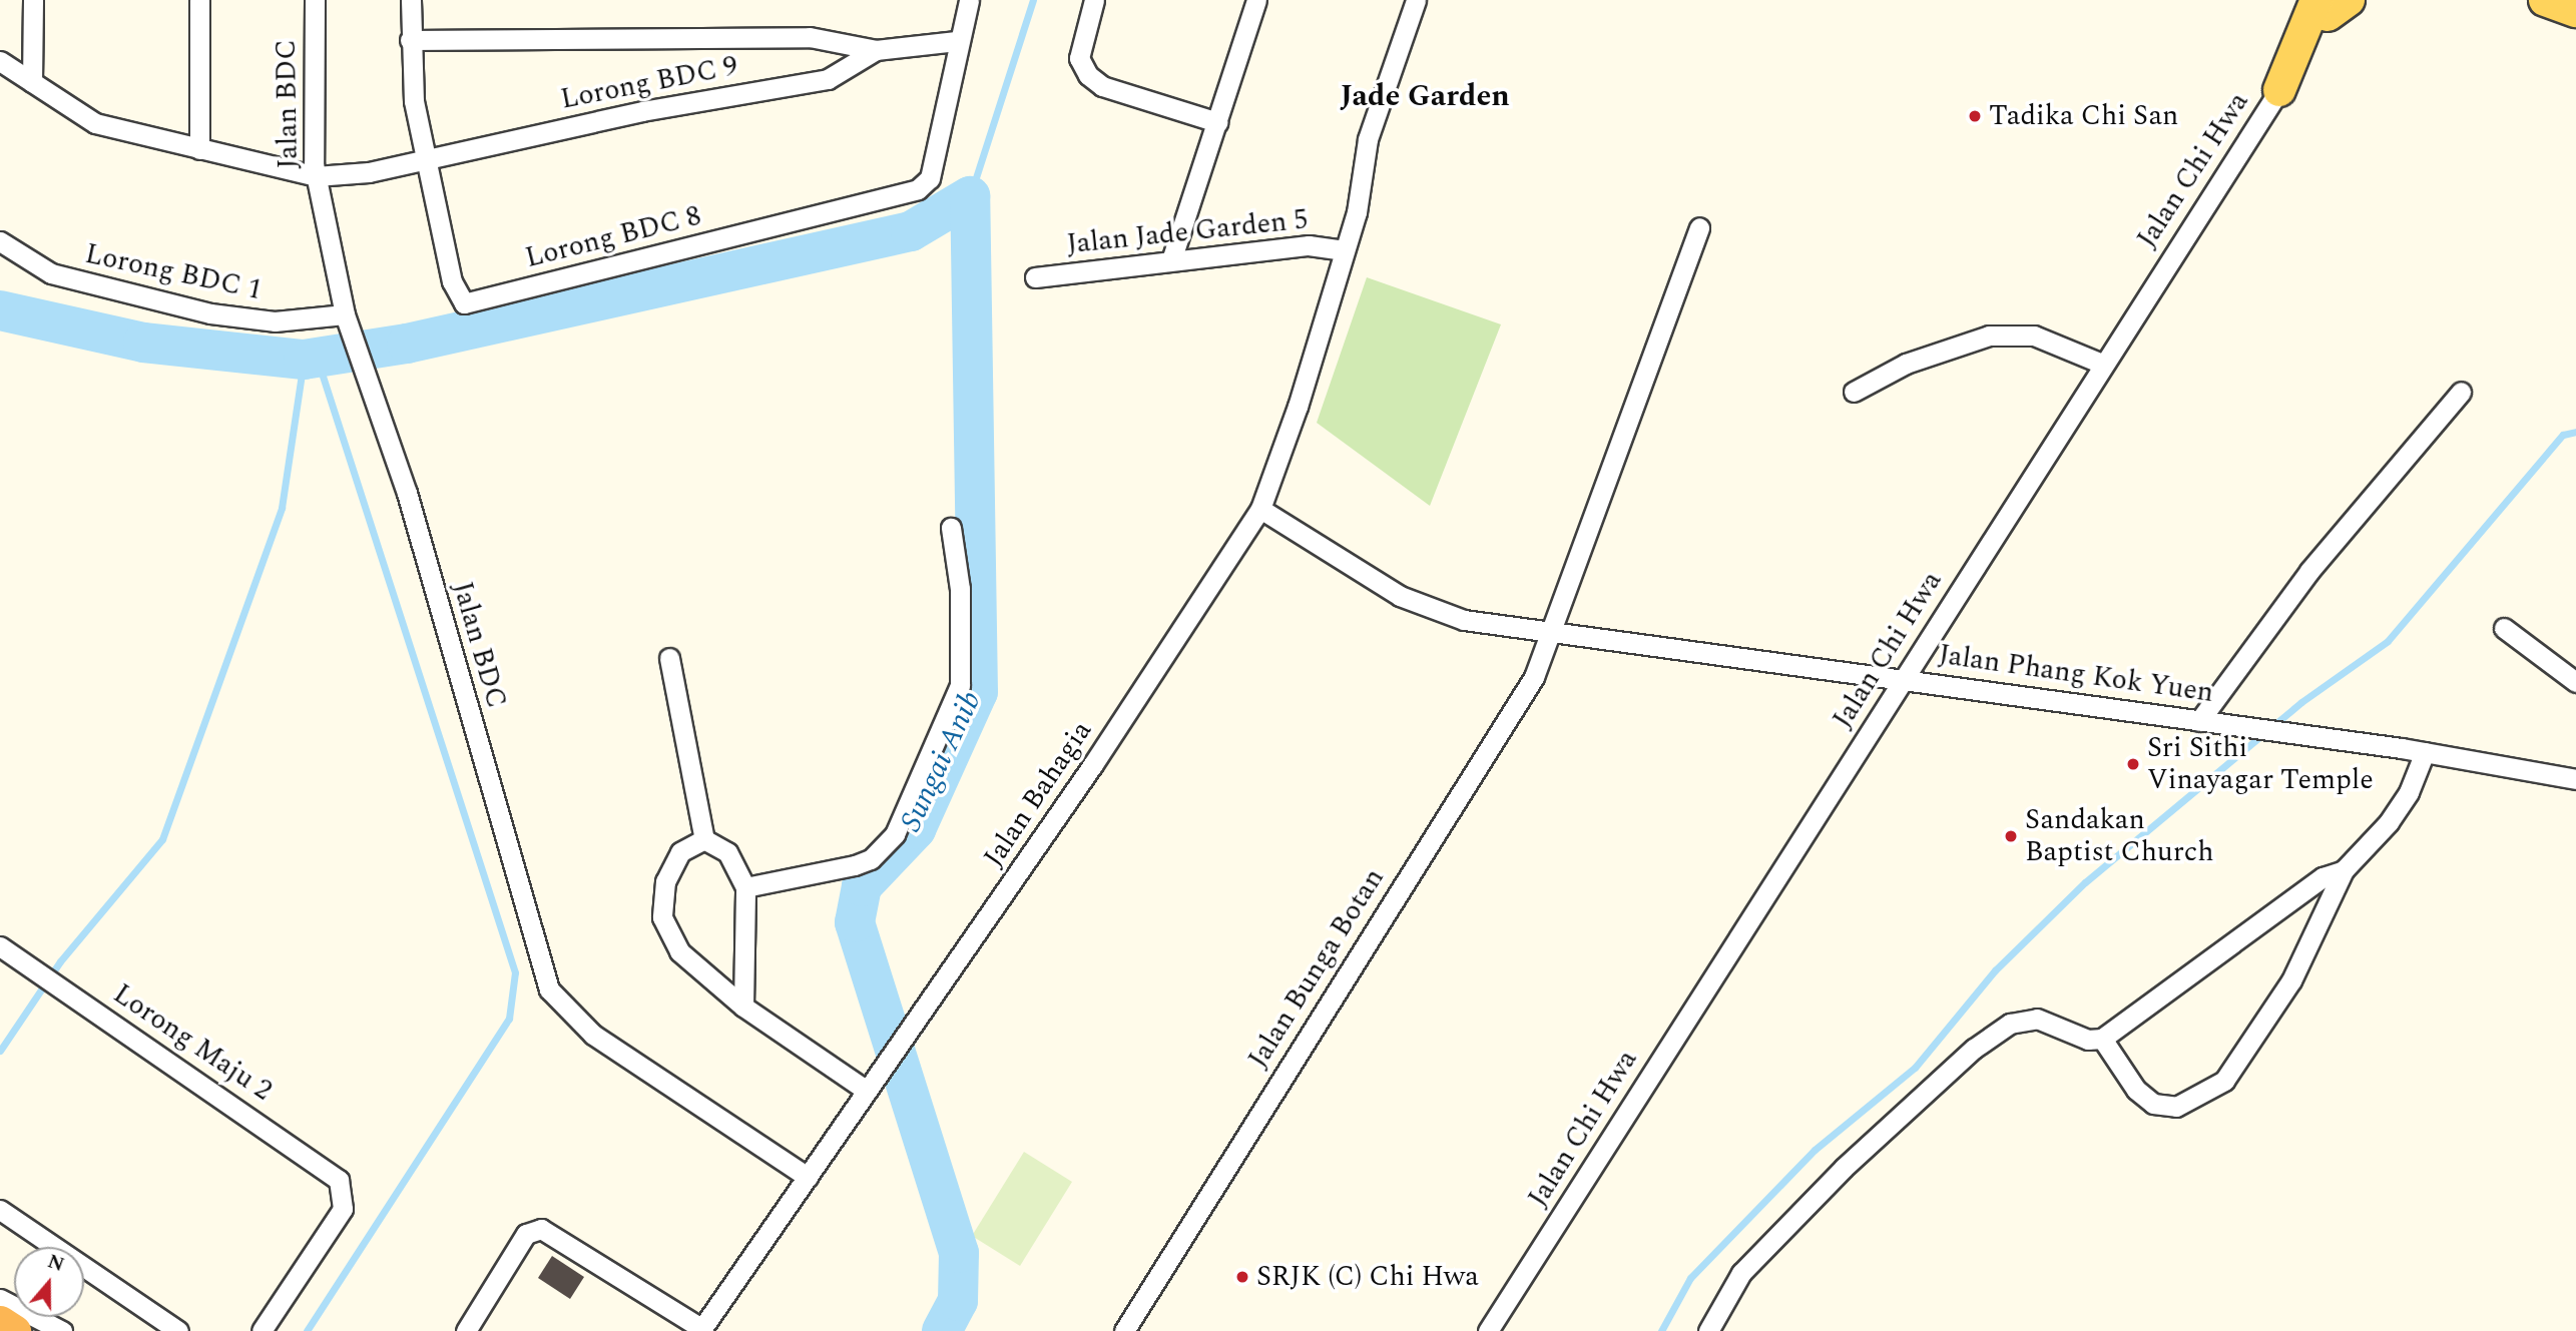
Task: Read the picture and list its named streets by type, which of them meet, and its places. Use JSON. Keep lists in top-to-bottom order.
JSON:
{
  "streets": {
    "street": [
      "Lorong BDC 9",
      "Jalan BDC",
      "Jalan Chi Hwa",
      "Jalan Jade Garden 5",
      "Lorong BDC 8",
      "Lorong BDC 1",
      "Jalan Phang Kok Yuen",
      "Jalan Bahagia",
      "Jalan Bunga Botan",
      "Lorong Maju 2"
    ]
  },
  "crossings": [
    ["Lorong BDC 9", "Jalan BDC"],
    ["Lorong BDC 9", "Lorong BDC 8"],
    ["Jalan BDC", "Lorong BDC 1"],
    ["Jalan BDC", "Jalan Bahagia"],
    ["Jalan Chi Hwa", "Jalan Phang Kok Yuen"],
    ["Jalan Jade Garden 5", "Jalan Bahagia"],
    ["Jalan Phang Kok Yuen", "Jalan Bahagia"],
    ["Jalan Phang Kok Yuen", "Jalan Bunga Botan"]
  ],
  "districts": ["Jade Garden"],
  "water": ["Sungai Anib"],
  "places": [
    "Tadika Chi San",
    "Sri Sithi Vinayagar Temple",
    "Sandakan Baptist Church",
    "SRJK (C) Chi Hwa"
  ],
  "north": "top"
}
